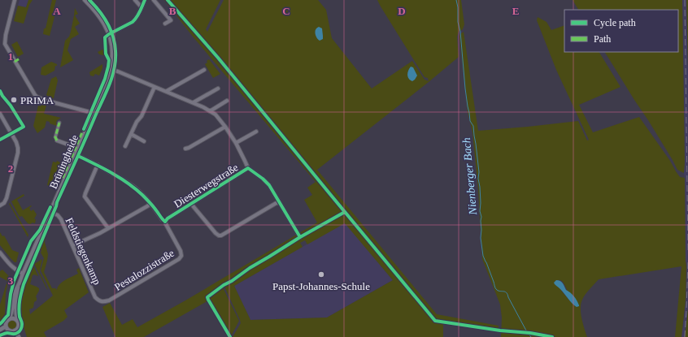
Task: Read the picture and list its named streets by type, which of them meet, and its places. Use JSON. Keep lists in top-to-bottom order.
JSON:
{
  "streets": {
    "street": [
      "Brüningheide",
      "Diesterwegstraße",
      "Feldstiegenkamp",
      "Pestalozzistraße"
    ]
  },
  "crossings": [
    ["Brüningheide", "Feldstiegenkamp"],
    ["Diesterwegstraße", "Pestalozzistraße"],
    ["Feldstiegenkamp", "Pestalozzistraße"]
  ],
  "water": ["Nienberger Bach"],
  "places": ["PRIMA", "Papst-Johannes-Schule"],
  "legend": ["Cycle path", "Path"],
  "grid": {
    "columns": [
      "A",
      "B",
      "C",
      "D",
      "E"
    ],
    "rows": ["1", "2", "3"]
  }
}
